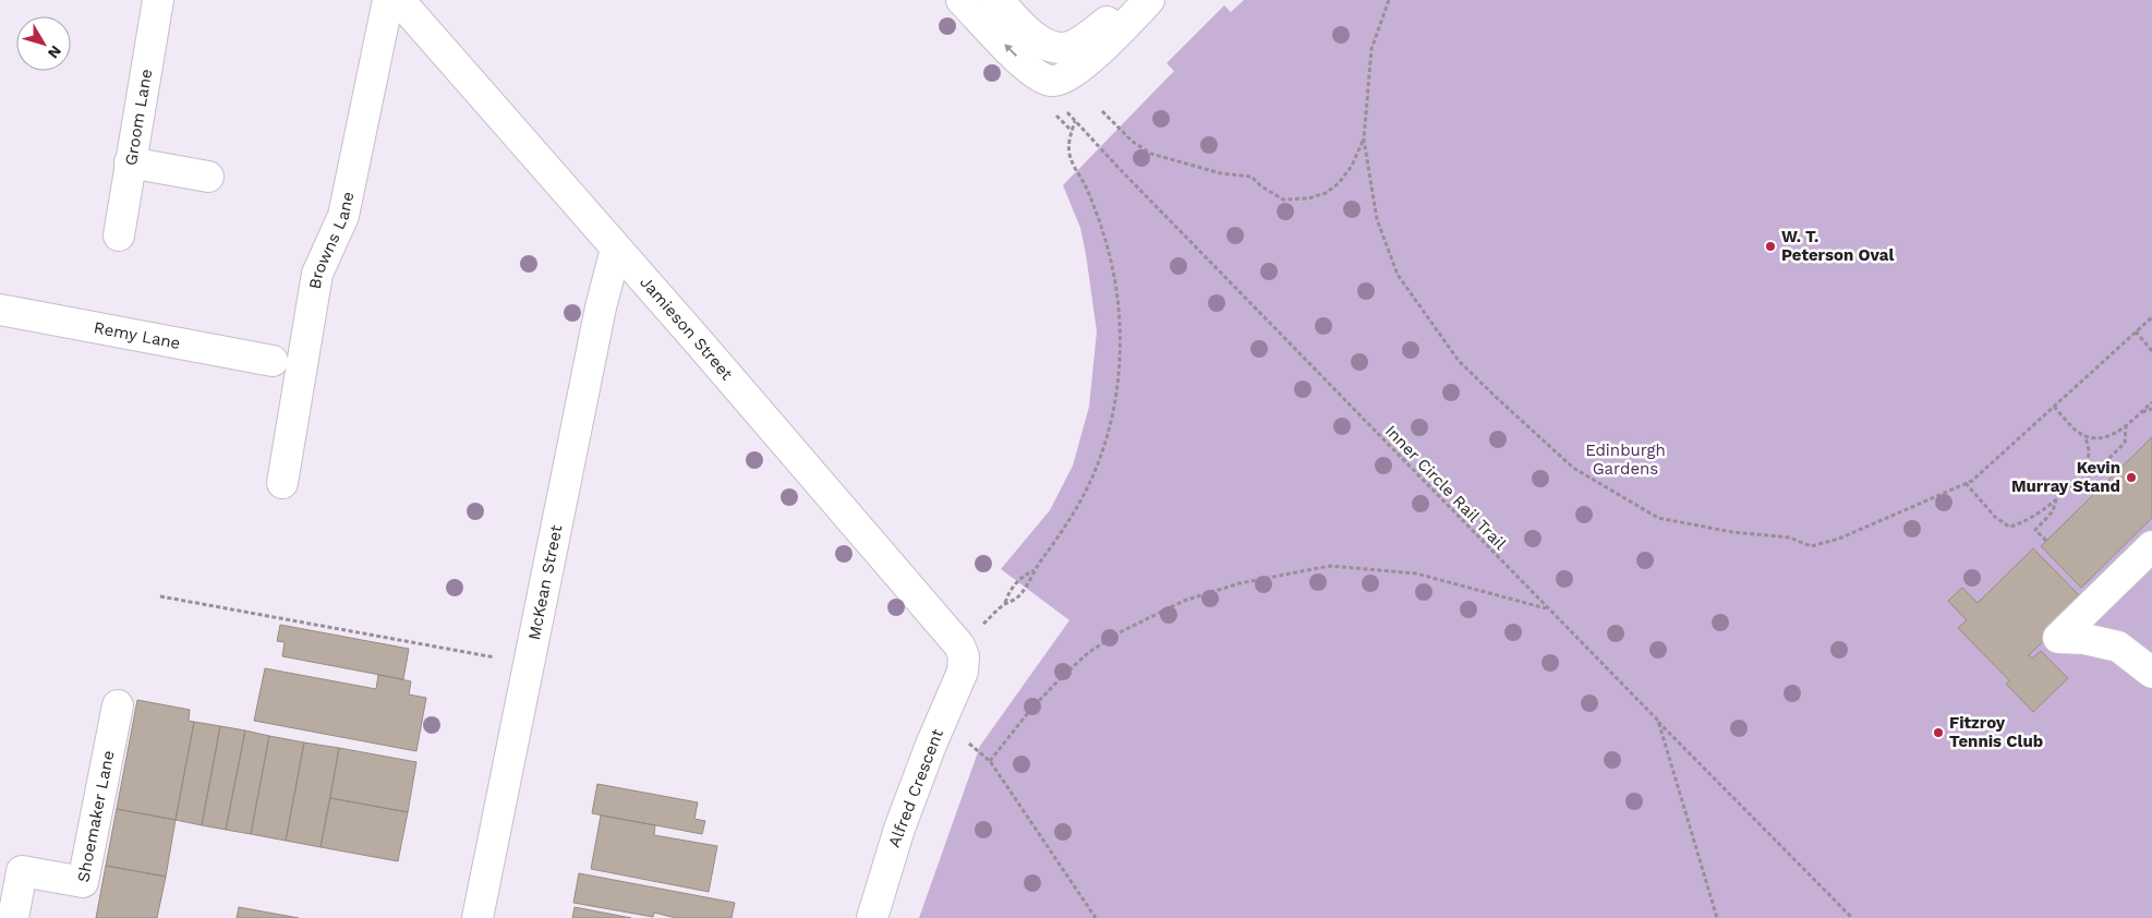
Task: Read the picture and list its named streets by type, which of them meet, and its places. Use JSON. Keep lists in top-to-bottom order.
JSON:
{
  "streets": {
    "street": [
      "Groom Lane",
      "Browns Lane",
      "Jamieson Street",
      "Remy Lane",
      "McKean Street",
      "Alfred Crescent",
      "Shoemaker Lane"
    ],
    "path": ["Inner Circle Rail Trail"]
  },
  "crossings": [
    ["Jamieson Street", "McKean Street"],
    ["Jamieson Street", "Alfred Crescent"]
  ],
  "parks": ["Edinburgh Gardens"],
  "places": ["W. T. Peterson Oval", "Kevin Murray Stand", "Fitzroy Tennis Club"],
  "north": "bottom right"
}
